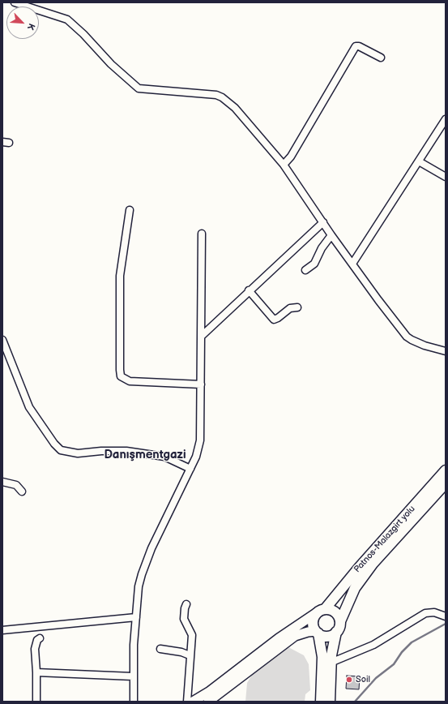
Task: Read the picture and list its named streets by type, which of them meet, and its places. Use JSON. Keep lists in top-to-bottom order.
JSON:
{
  "streets": {
    "main road": ["Patnos-Malazgirt yolu"]
  },
  "districts": ["Danışmentgazi"],
  "places": ["Soil"],
  "north": "bottom right"
}
